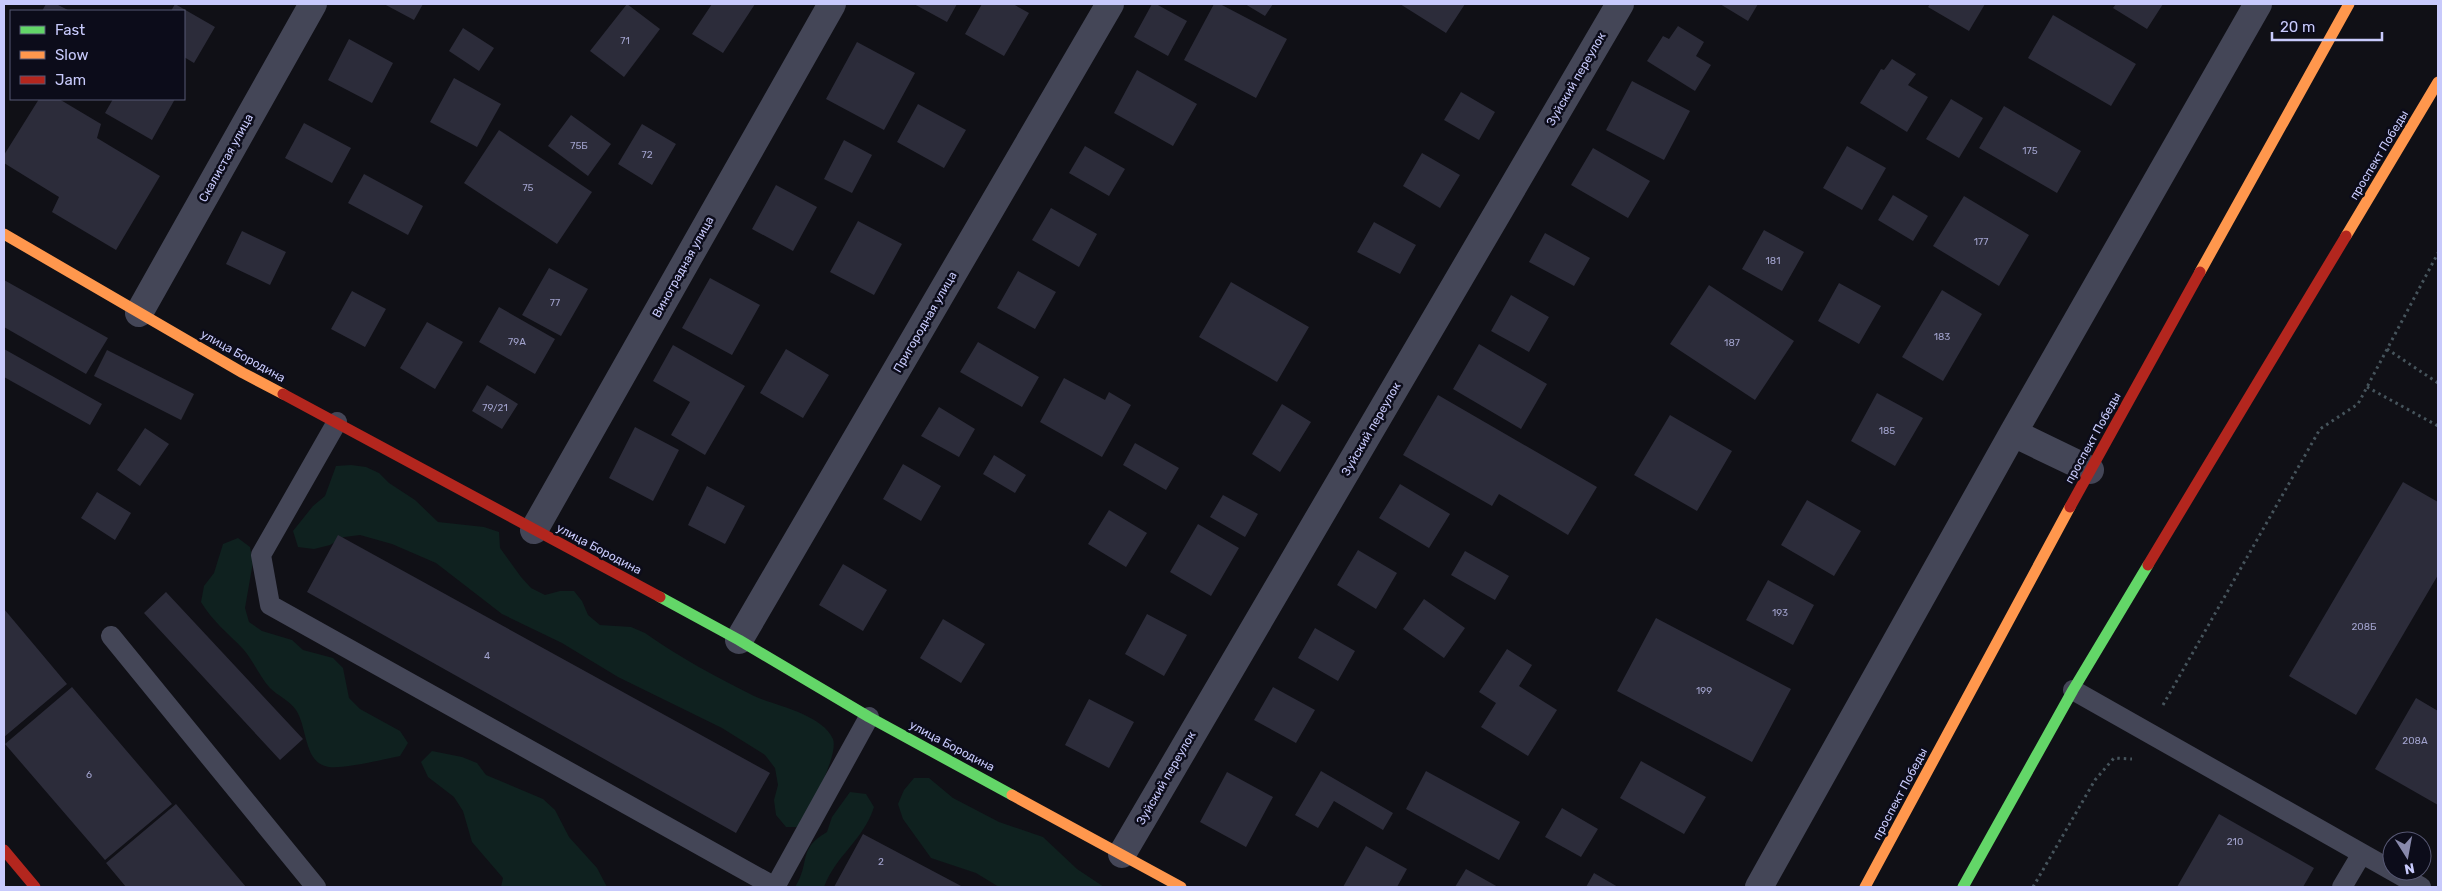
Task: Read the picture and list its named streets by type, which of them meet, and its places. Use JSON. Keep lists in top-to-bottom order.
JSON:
{
  "streets": {
    "main road": ["проспект Победы", "улица Бородина"],
    "street": [
      "Зуйский переулок",
      "Скалистая улица",
      "Виноградная улица",
      "Пригородная улица"
    ]
  },
  "crossings": [
    ["Зуйский переулок", "улица Бородина"],
    ["Скалистая улица", "улица Бородина"],
    ["Виноградная улица", "улица Бородина"],
    ["Пригородная улица", "улица Бородина"]
  ],
  "house_numbers": [
    "71",
    "75Б",
    "175",
    "72",
    "75",
    "177",
    "181",
    "77",
    "183",
    "79А",
    "187",
    "79/21",
    "185",
    "193",
    "208Б",
    "4",
    "199",
    "208А",
    "6",
    "210",
    "2"
  ],
  "legend": ["Fast", "Slow", "Jam"],
  "scale_bar": "20 m",
  "north": "bottom"
}
